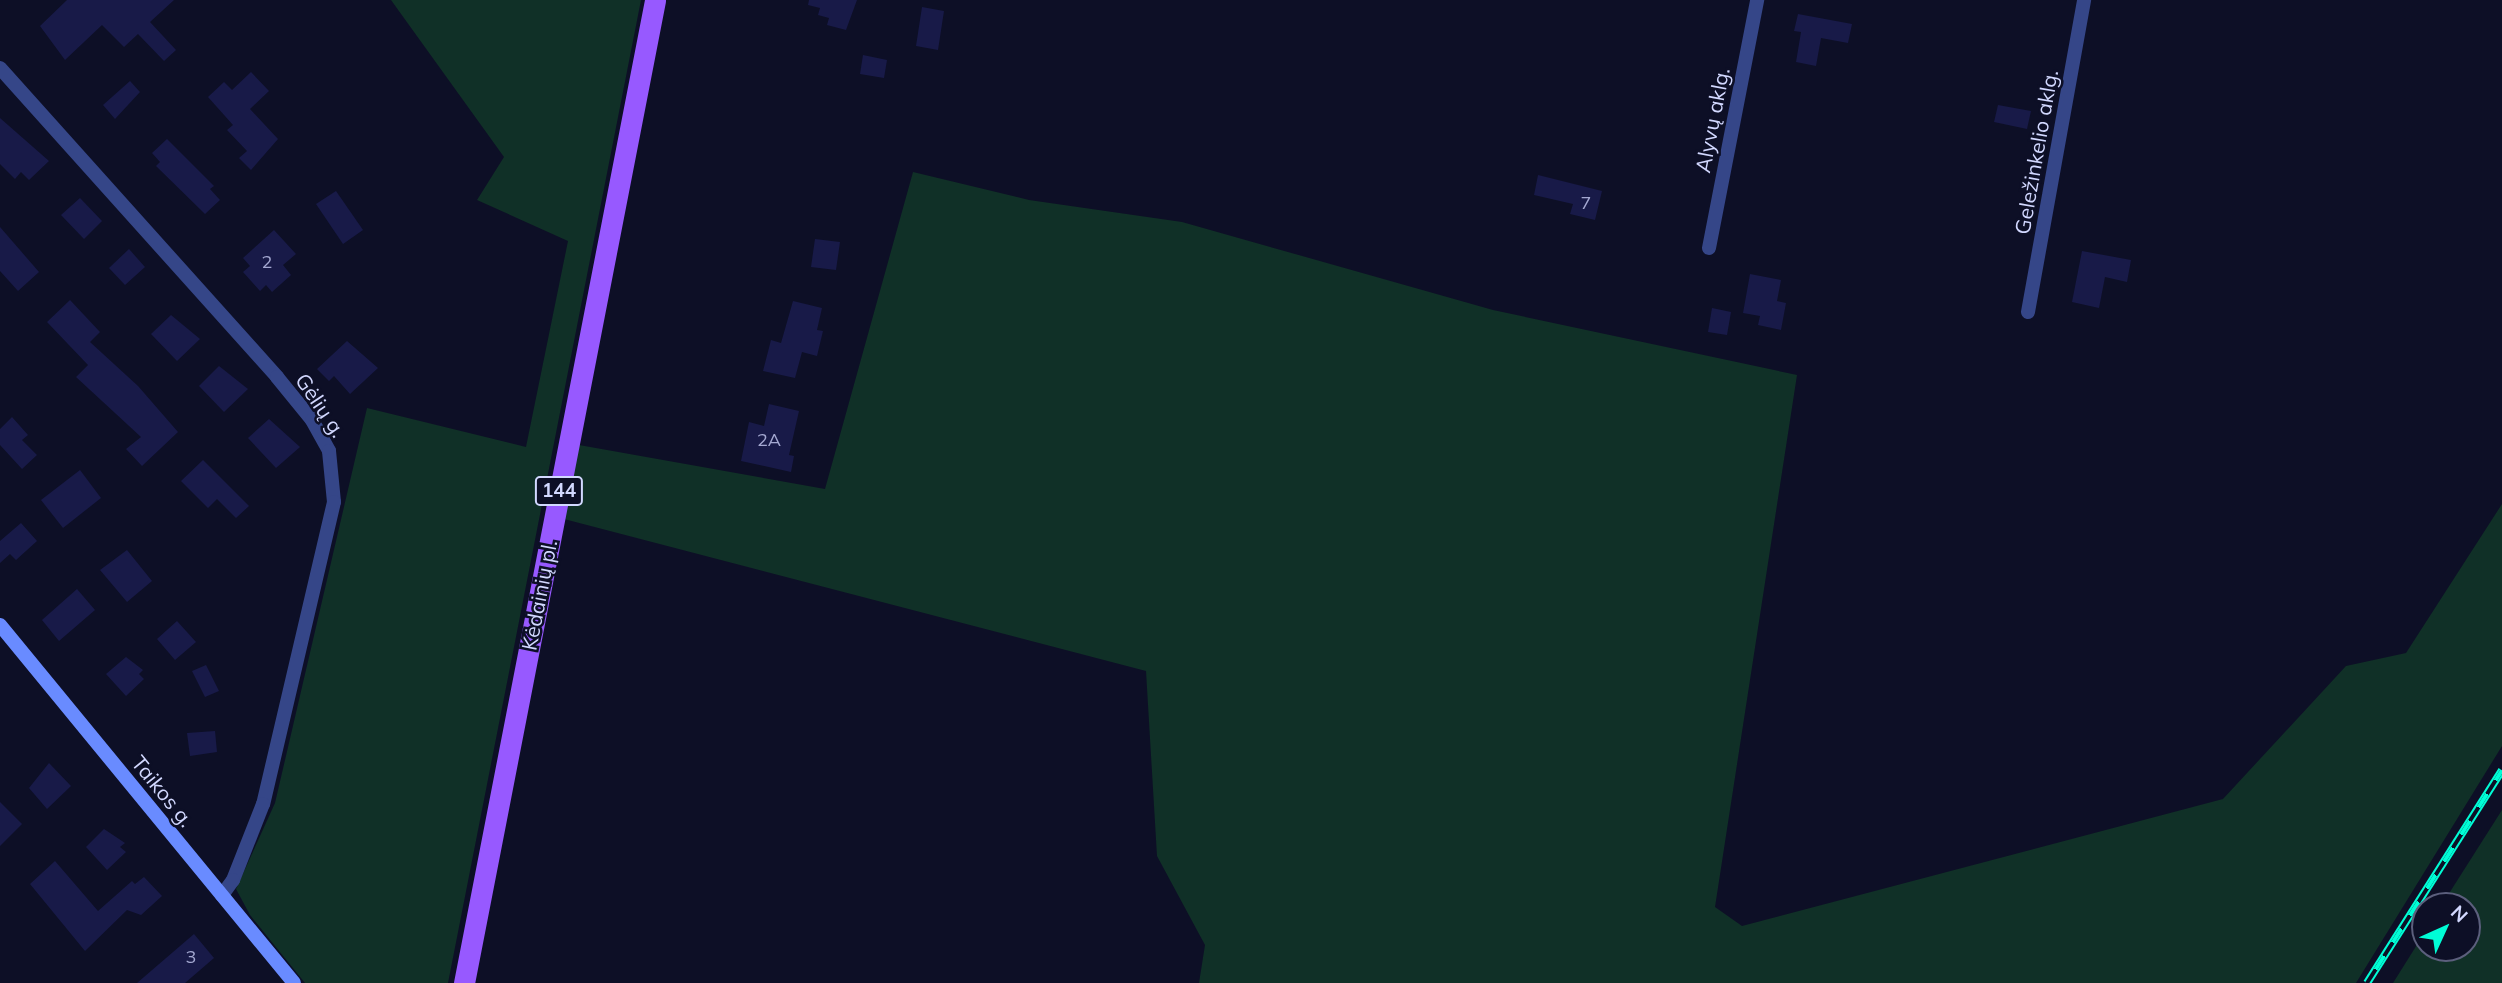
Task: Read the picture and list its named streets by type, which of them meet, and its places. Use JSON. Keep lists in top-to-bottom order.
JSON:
{
  "streets": {
    "main road": ["144", "Kėdainių pl.", "Taikos g."],
    "street": ["Alyvų aklg.", "Geležinkelio aklg.", "Gėlių g."]
  },
  "crossings": [
    ["Gėlių g.", "Taikos g."]
  ],
  "house_numbers": [
    "7",
    "2",
    "2A",
    "3"
  ],
  "north": "top right"
}
